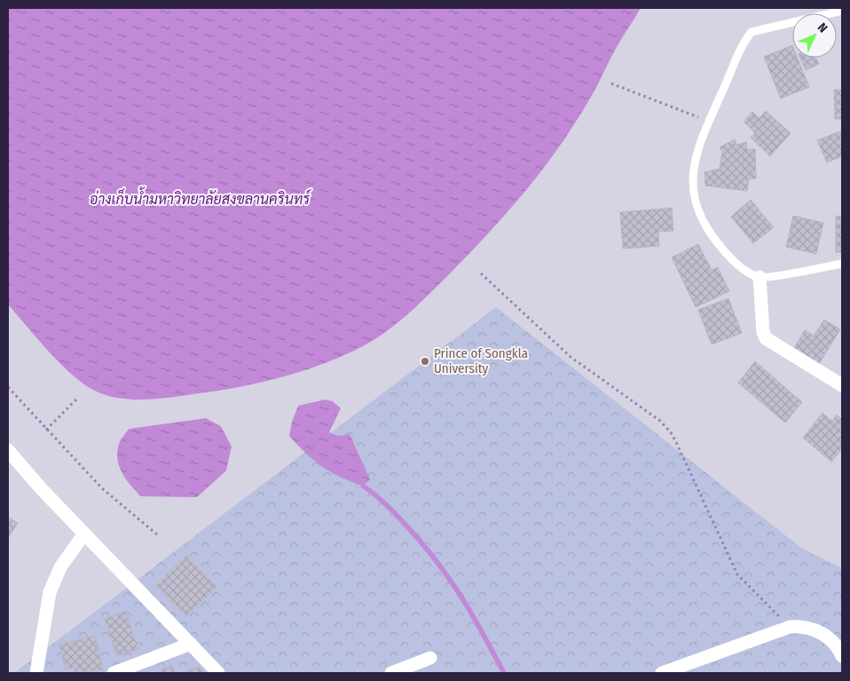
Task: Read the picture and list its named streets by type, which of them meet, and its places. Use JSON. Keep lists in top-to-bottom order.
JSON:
{
  "water": ["อ่างเก็บน้ำมหาวิทยาลัยสงขลานครินทร์"],
  "places": ["Prince of Songkla University"],
  "north": "top right"
}
